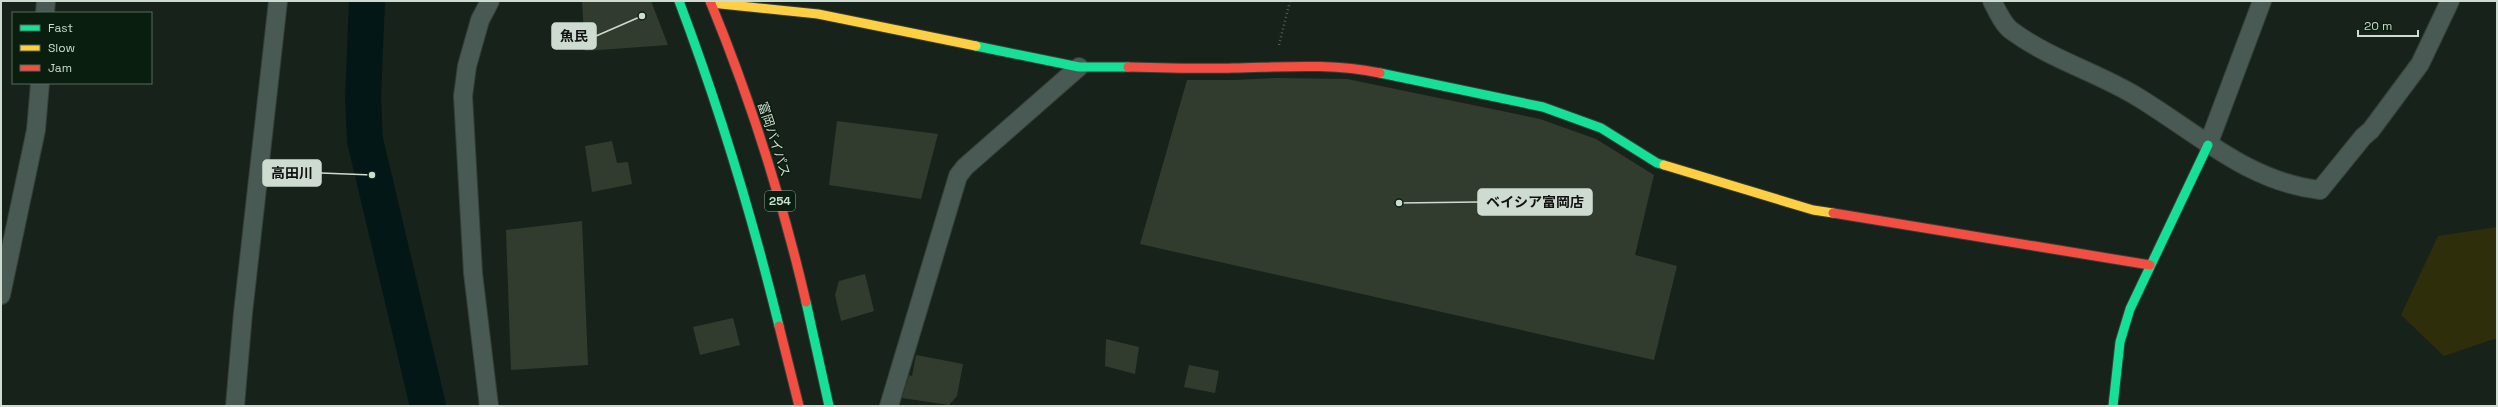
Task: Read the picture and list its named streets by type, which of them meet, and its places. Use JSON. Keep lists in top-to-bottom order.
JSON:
{
  "streets": {
    "main road": ["富岡バイパス", "254"]
  },
  "places": ["魚民", "高田川", "ベイシア富岡店"],
  "legend": ["Fast", "Slow", "Jam"],
  "scale_bar": "20 m"
}
